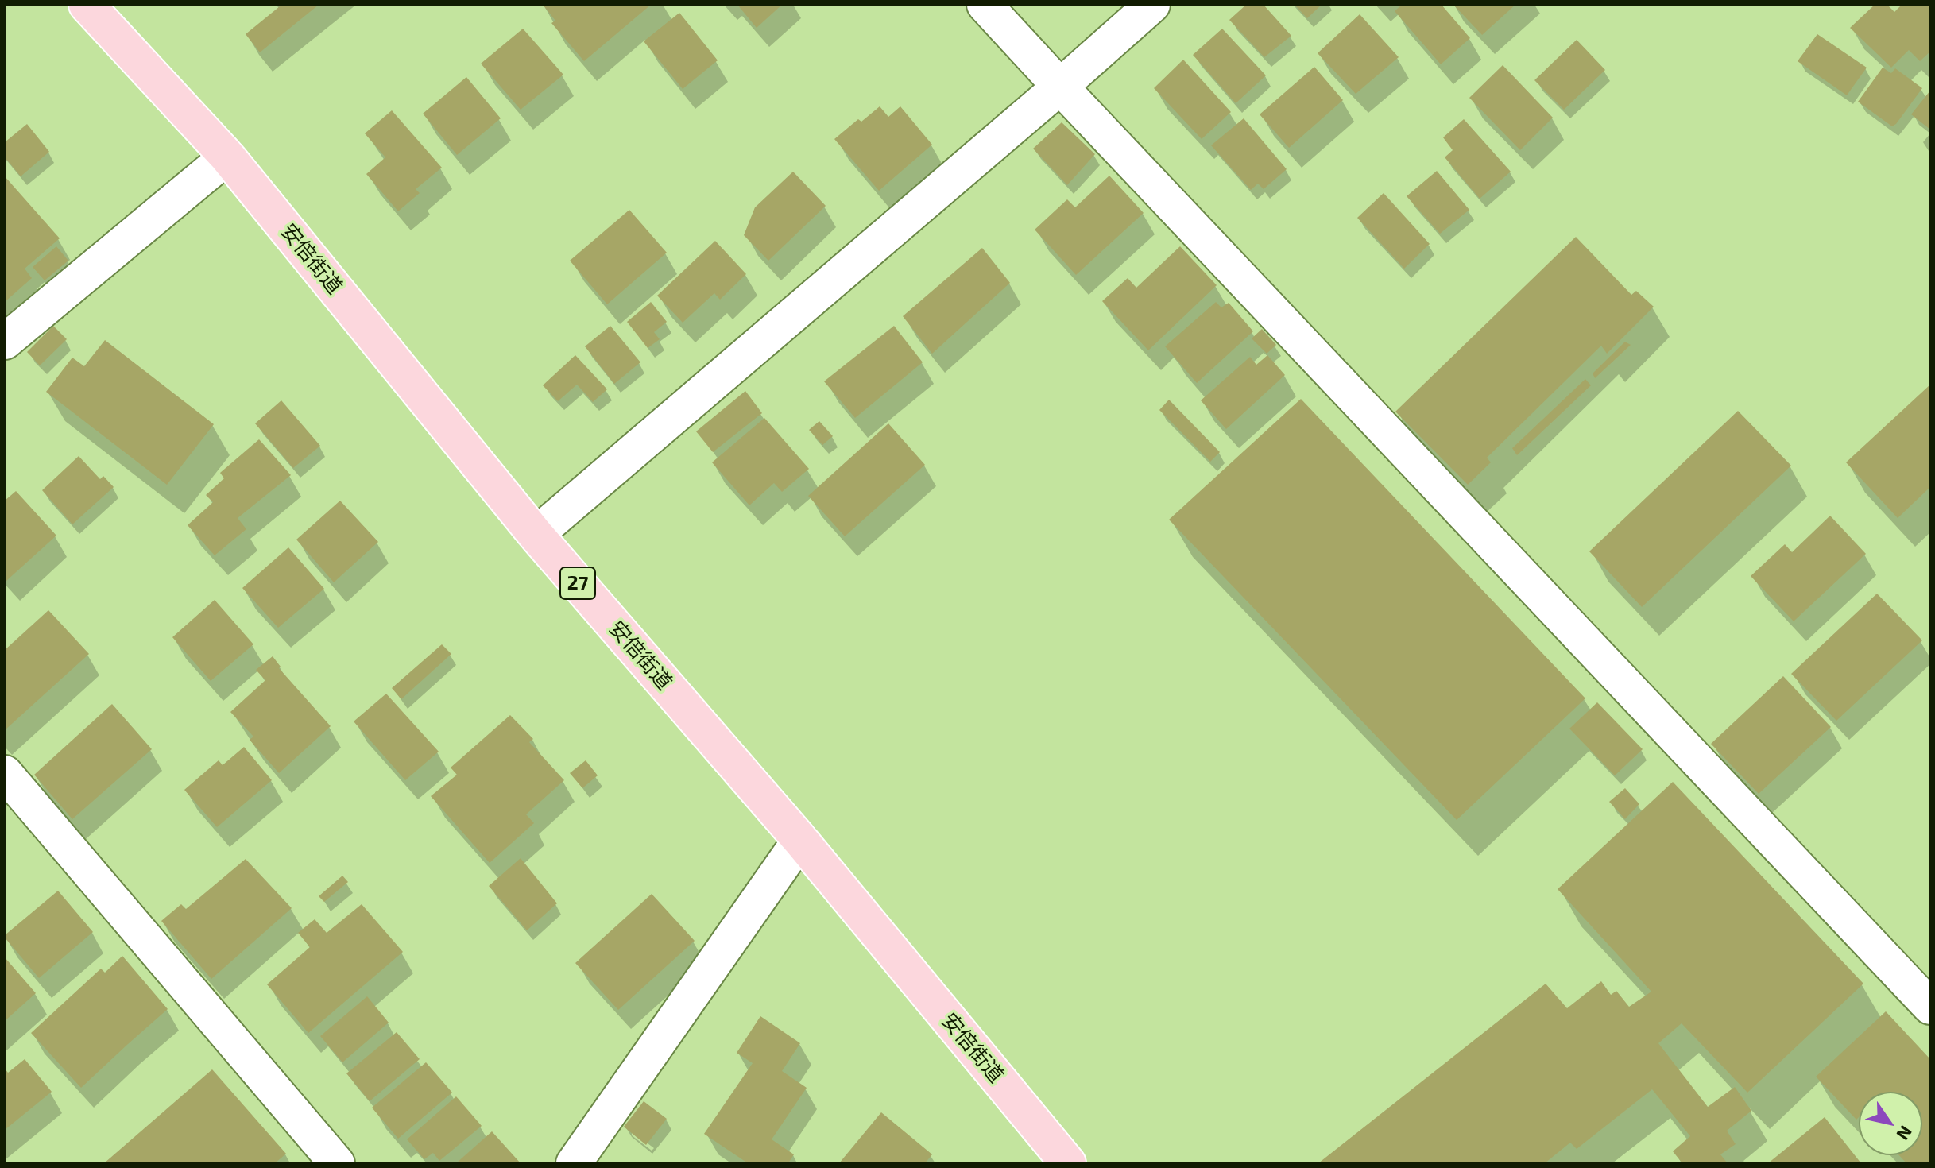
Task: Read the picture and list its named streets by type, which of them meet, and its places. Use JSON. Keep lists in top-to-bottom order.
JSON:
{
  "streets": {
    "main road": ["安倍街道", "27"]
  },
  "north": "bottom right"
}
